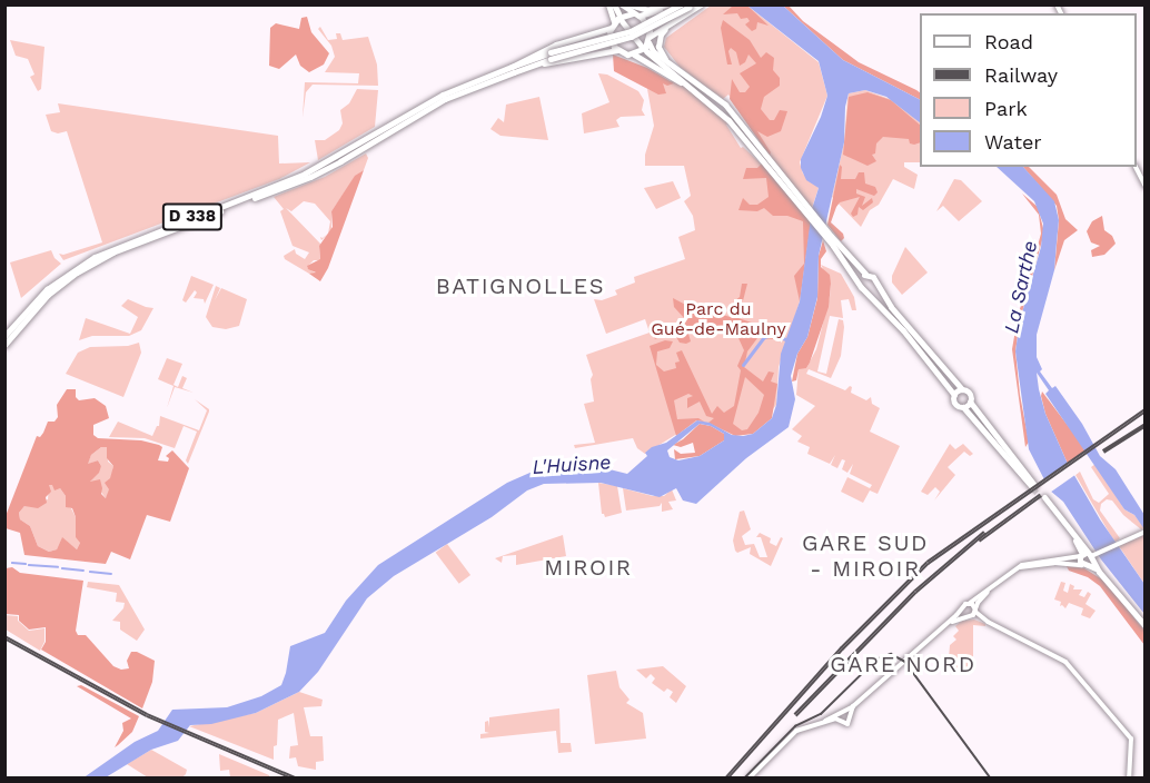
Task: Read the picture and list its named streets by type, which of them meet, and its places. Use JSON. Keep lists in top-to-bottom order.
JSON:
{
  "streets": {
    "main road": ["D 338"]
  },
  "districts": [
    "BATIGNOLLES",
    "GARE SUD - MIROIR",
    "MIROIR",
    "GARE NORD"
  ],
  "water": ["La Sarthe", "L'Huisne"],
  "parks": ["Parc du Gué-de-Maulny"],
  "legend": [
    "Road",
    "Railway",
    "Park",
    "Water"
  ]
}
